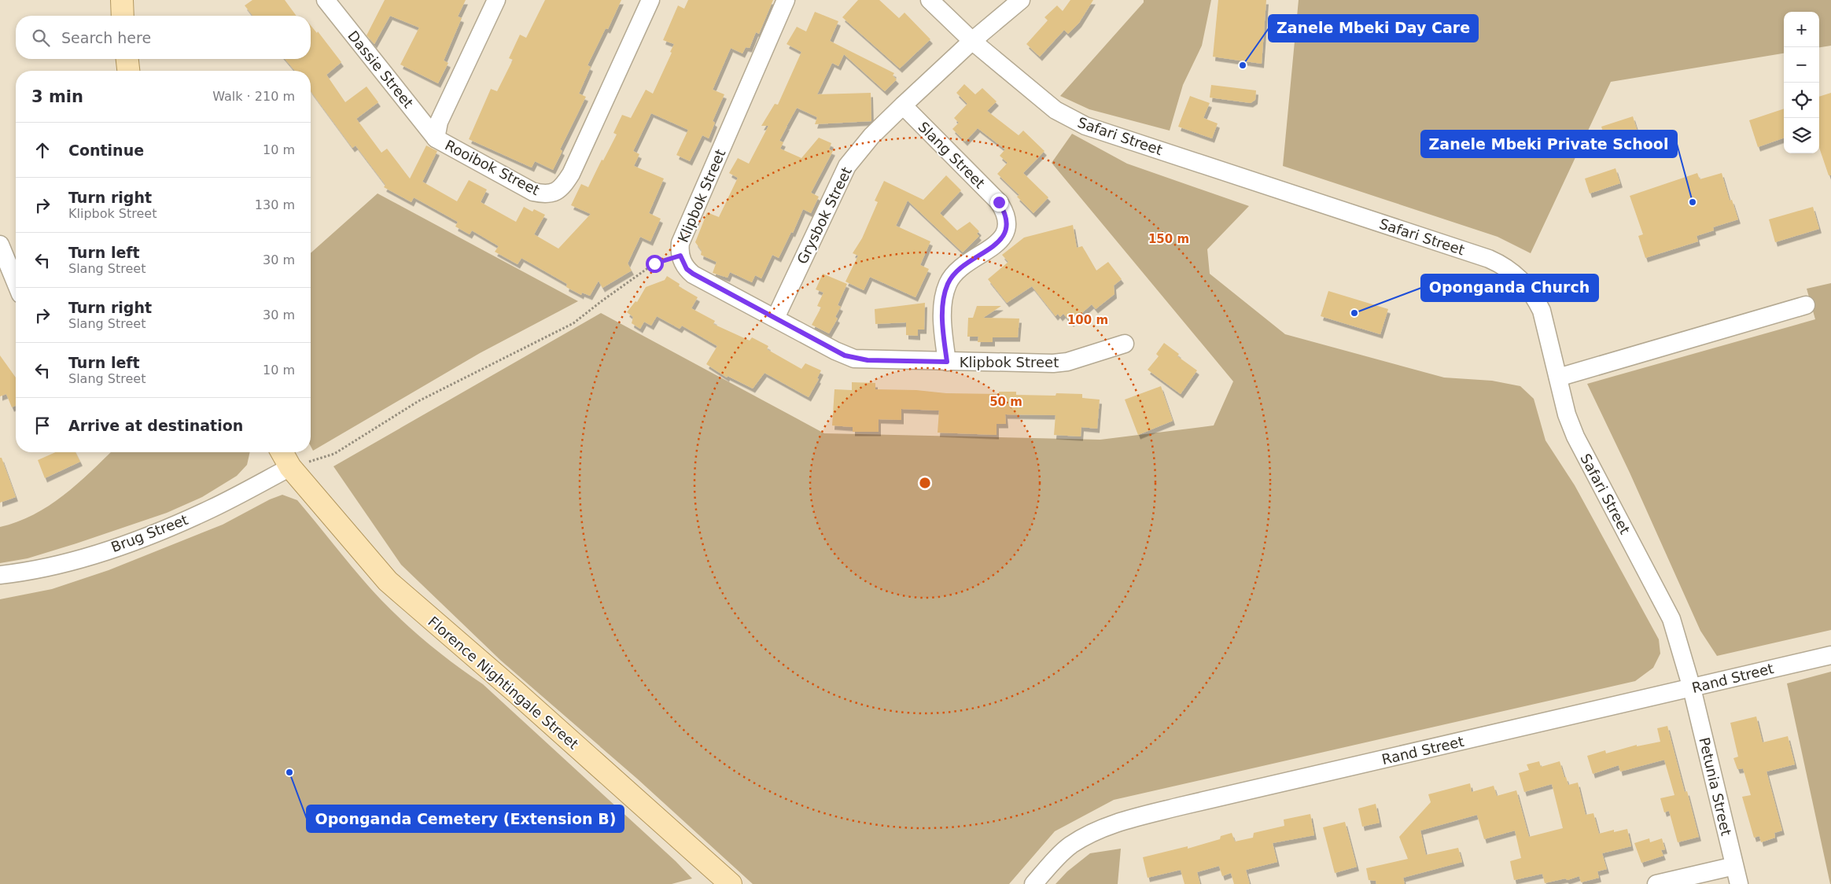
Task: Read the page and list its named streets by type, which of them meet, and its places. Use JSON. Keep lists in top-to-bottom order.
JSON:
{
  "streets": {
    "main road": ["Florence Nightingale Street"],
    "street": [
      "Dassie Street",
      "Safari Street",
      "Slang Street",
      "Rooibok Street",
      "Klipbok Street",
      "Grysbok Street",
      "Brug Street",
      "Rand Street",
      "Petunia Street"
    ]
  },
  "crossings": [
    ["Dassie Street", "Rooibok Street"],
    ["Safari Street", "Grysbok Street"],
    ["Safari Street", "Rand Street"],
    ["Safari Street", "Petunia Street"],
    ["Slang Street", "Klipbok Street"],
    ["Slang Street", "Grysbok Street"],
    ["Klipbok Street", "Grysbok Street"],
    ["Brug Street", "Florence Nightingale Street"],
    ["Rand Street", "Petunia Street"]
  ],
  "places": [
    "Zanele Mbeki Day Care",
    "Zanele Mbeki Private School",
    "Oponganda Church",
    "Oponganda Cemetery (Extension B)"
  ],
  "page": {
    "map_buttons": ["+", "−"],
    "search": "Search here",
    "heading": ["3 min", "Walk · 210 m"],
    "list": [
      ["Continue", "10 m"],
      ["Turn right", "Klipbok Street", "130 m"],
      ["Turn left", "Slang Street", "30 m"],
      ["Turn right", "Slang Street", "30 m"],
      ["Turn left", "Slang Street", "10 m"],
      "Arrive at destination"
    ]
  },
  "rings": ["150 m", "100 m", "50 m"]
}
